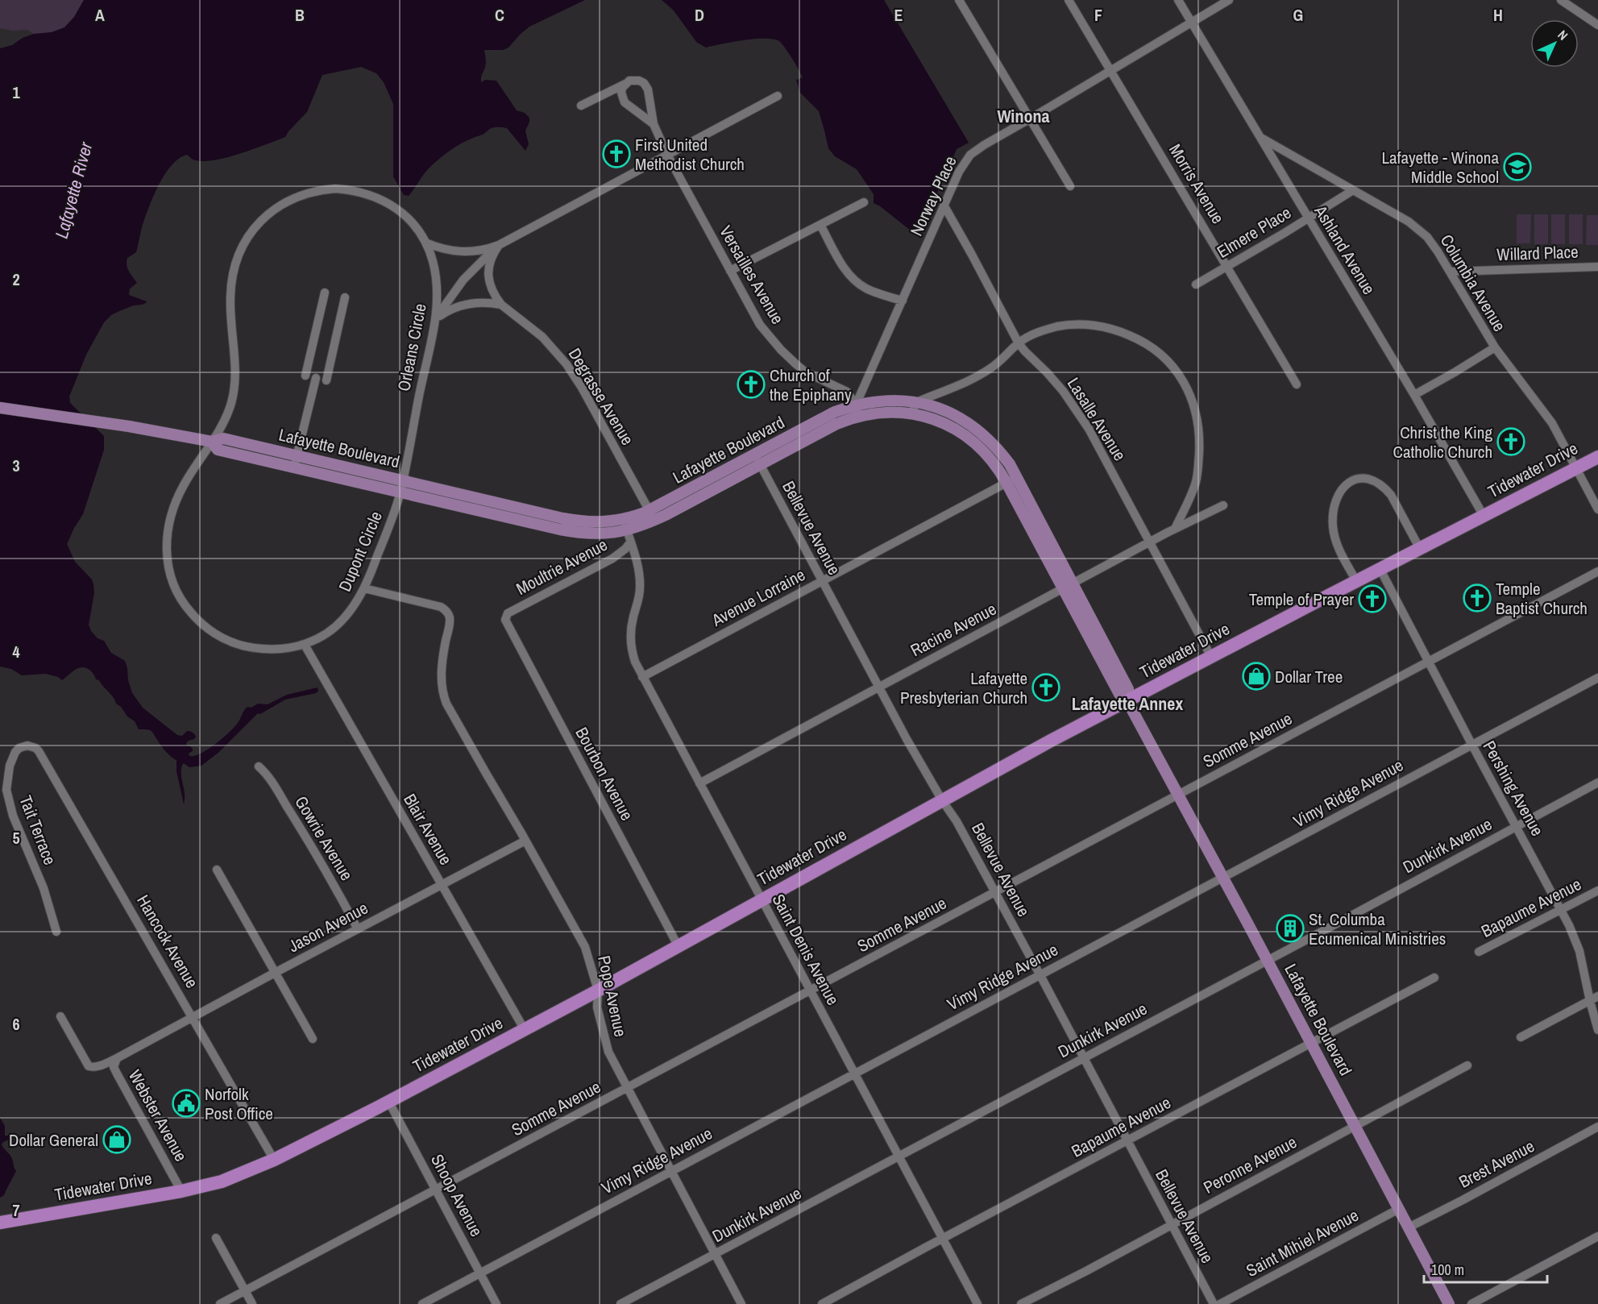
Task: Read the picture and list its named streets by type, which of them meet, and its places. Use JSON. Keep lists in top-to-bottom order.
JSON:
{
  "streets": {
    "highway": ["Tidewater Drive"],
    "main road": ["Lafayette Boulevard"],
    "street": [
      "Morris Avenue",
      "Norway Place",
      "Elmere Place",
      "Ashland Avenue",
      "Willard Place",
      "Versailles Avenue",
      "Columbia Avenue",
      "Orleans Circle",
      "Degrasse Avenue",
      "Lasalle Avenue",
      "Bellevue Avenue",
      "Dupont Circle",
      "Moultrie Avenue",
      "Avenue Lorraine",
      "Racine Avenue",
      "Somme Avenue",
      "Bourbon Avenue",
      "Pershing Avenue",
      "Vimy Ridge Avenue",
      "Blair Avenue",
      "Tait Terrace",
      "Gowrie Avenue",
      "Dunkirk Avenue",
      "Bapaume Avenue",
      "Jason Avenue",
      "Hancock Avenue",
      "Saint Denis Avenue",
      "Pope Avenue",
      "Webster Avenue",
      "Brest Avenue",
      "Peronne Avenue",
      "Shoop Avenue",
      "Saint Mihiel Avenue"
    ]
  },
  "crossings": [
    ["Morris Avenue", "Norway Place"],
    ["Morris Avenue", "Elmere Place"],
    ["Norway Place", "Ashland Avenue"],
    ["Norway Place", "Versailles Avenue"],
    ["Norway Place", "Lasalle Avenue"],
    ["Norway Place", "Lafayette Boulevard"],
    ["Elmere Place", "Ashland Avenue"],
    ["Elmere Place", "Columbia Avenue"],
    ["Ashland Avenue", "Columbia Avenue"],
    ["Ashland Avenue", "Tidewater Drive"],
    ["Willard Place", "Columbia Avenue"],
    ["Versailles Avenue", "Lafayette Boulevard"],
    ["Columbia Avenue", "Tidewater Drive"],
    ["Orleans Circle", "Lafayette Boulevard"],
    ["Orleans Circle", "Dupont Circle"],
    ["Degrasse Avenue", "Lafayette Boulevard"],
    ["Lasalle Avenue", "Tidewater Drive"],
    ["Lasalle Avenue", "Racine Avenue"],
    ["Lafayette Boulevard", "Tidewater Drive"],
    ["Lafayette Boulevard", "Bellevue Avenue"],
    ["Lafayette Boulevard", "Dupont Circle"],
    ["Lafayette Boulevard", "Moultrie Avenue"],
    ["Lafayette Boulevard", "Avenue Lorraine"],
    ["Lafayette Boulevard", "Racine Avenue"],
    ["Lafayette Boulevard", "Somme Avenue"],
    ["Lafayette Boulevard", "Vimy Ridge Avenue"],
    ["Lafayette Boulevard", "Dunkirk Avenue"],
    ["Lafayette Boulevard", "Bapaume Avenue"],
    ["Lafayette Boulevard", "Saint Denis Avenue"],
    ["Lafayette Boulevard", "Brest Avenue"],
    ["Lafayette Boulevard", "Peronne Avenue"],
    ["Lafayette Boulevard", "Saint Mihiel Avenue"],
    ["Tidewater Drive", "Bellevue Avenue"],
    ["Tidewater Drive", "Bourbon Avenue"],
    ["Tidewater Drive", "Pershing Avenue"],
    ["Tidewater Drive", "Blair Avenue"],
    ["Tidewater Drive", "Hancock Avenue"],
    ["Tidewater Drive", "Saint Denis Avenue"],
    ["Tidewater Drive", "Pope Avenue"],
    ["Tidewater Drive", "Webster Avenue"],
    ["Tidewater Drive", "Shoop Avenue"],
    ["Bellevue Avenue", "Avenue Lorraine"],
    ["Bellevue Avenue", "Racine Avenue"],
    ["Bellevue Avenue", "Somme Avenue"],
    ["Bellevue Avenue", "Vimy Ridge Avenue"],
    ["Bellevue Avenue", "Dunkirk Avenue"],
    ["Bellevue Avenue", "Bapaume Avenue"],
    ["Bellevue Avenue", "Peronne Avenue"],
    ["Dupont Circle", "Blair Avenue"],
    ["Dupont Circle", "Pope Avenue"],
    ["Moultrie Avenue", "Bourbon Avenue"],
    ["Moultrie Avenue", "Saint Denis Avenue"],
    ["Avenue Lorraine", "Saint Denis Avenue"],
    ["Racine Avenue", "Saint Denis Avenue"],
    ["Somme Avenue", "Pershing Avenue"],
    ["Somme Avenue", "Saint Denis Avenue"],
    ["Somme Avenue", "Pope Avenue"],
    ["Somme Avenue", "Shoop Avenue"],
    ["Pershing Avenue", "Vimy Ridge Avenue"],
    ["Pershing Avenue", "Dunkirk Avenue"],
    ["Pershing Avenue", "Bapaume Avenue"],
    ["Vimy Ridge Avenue", "Saint Denis Avenue"],
    ["Vimy Ridge Avenue", "Pope Avenue"],
    ["Vimy Ridge Avenue", "Shoop Avenue"],
    ["Blair Avenue", "Jason Avenue"],
    ["Tait Terrace", "Hancock Avenue"],
    ["Gowrie Avenue", "Jason Avenue"],
    ["Dunkirk Avenue", "Saint Denis Avenue"],
    ["Dunkirk Avenue", "Pope Avenue"],
    ["Bapaume Avenue", "Saint Denis Avenue"],
    ["Jason Avenue", "Hancock Avenue"],
    ["Jason Avenue", "Pope Avenue"],
    ["Jason Avenue", "Webster Avenue"]
  ],
  "districts": ["Winona", "Lafayette Annex"],
  "water": ["Lafayette River"],
  "places": {
    "church": [
      "First United Methodist Church",
      "Church of the Epiphany",
      "Christ the King Catholic Church",
      "Temple Baptist Church",
      "Temple of Prayer",
      "Lafayette Presbyterian Church"
    ],
    "school or university": ["Lafayette - Winona Middle School"],
    "shop": ["Dollar Tree", "Dollar General"],
    "building": ["St. Columba Ecumenical Ministries"],
    "public building": ["Norfolk Post Office"]
  },
  "scale_bar": "100 m",
  "north": "top right",
  "grid": {
    "columns": [
      "A",
      "B",
      "C",
      "D",
      "E",
      "F",
      "G",
      "H"
    ],
    "rows": [
      "1",
      "2",
      "3",
      "4",
      "5",
      "6",
      "7"
    ]
  }
}
